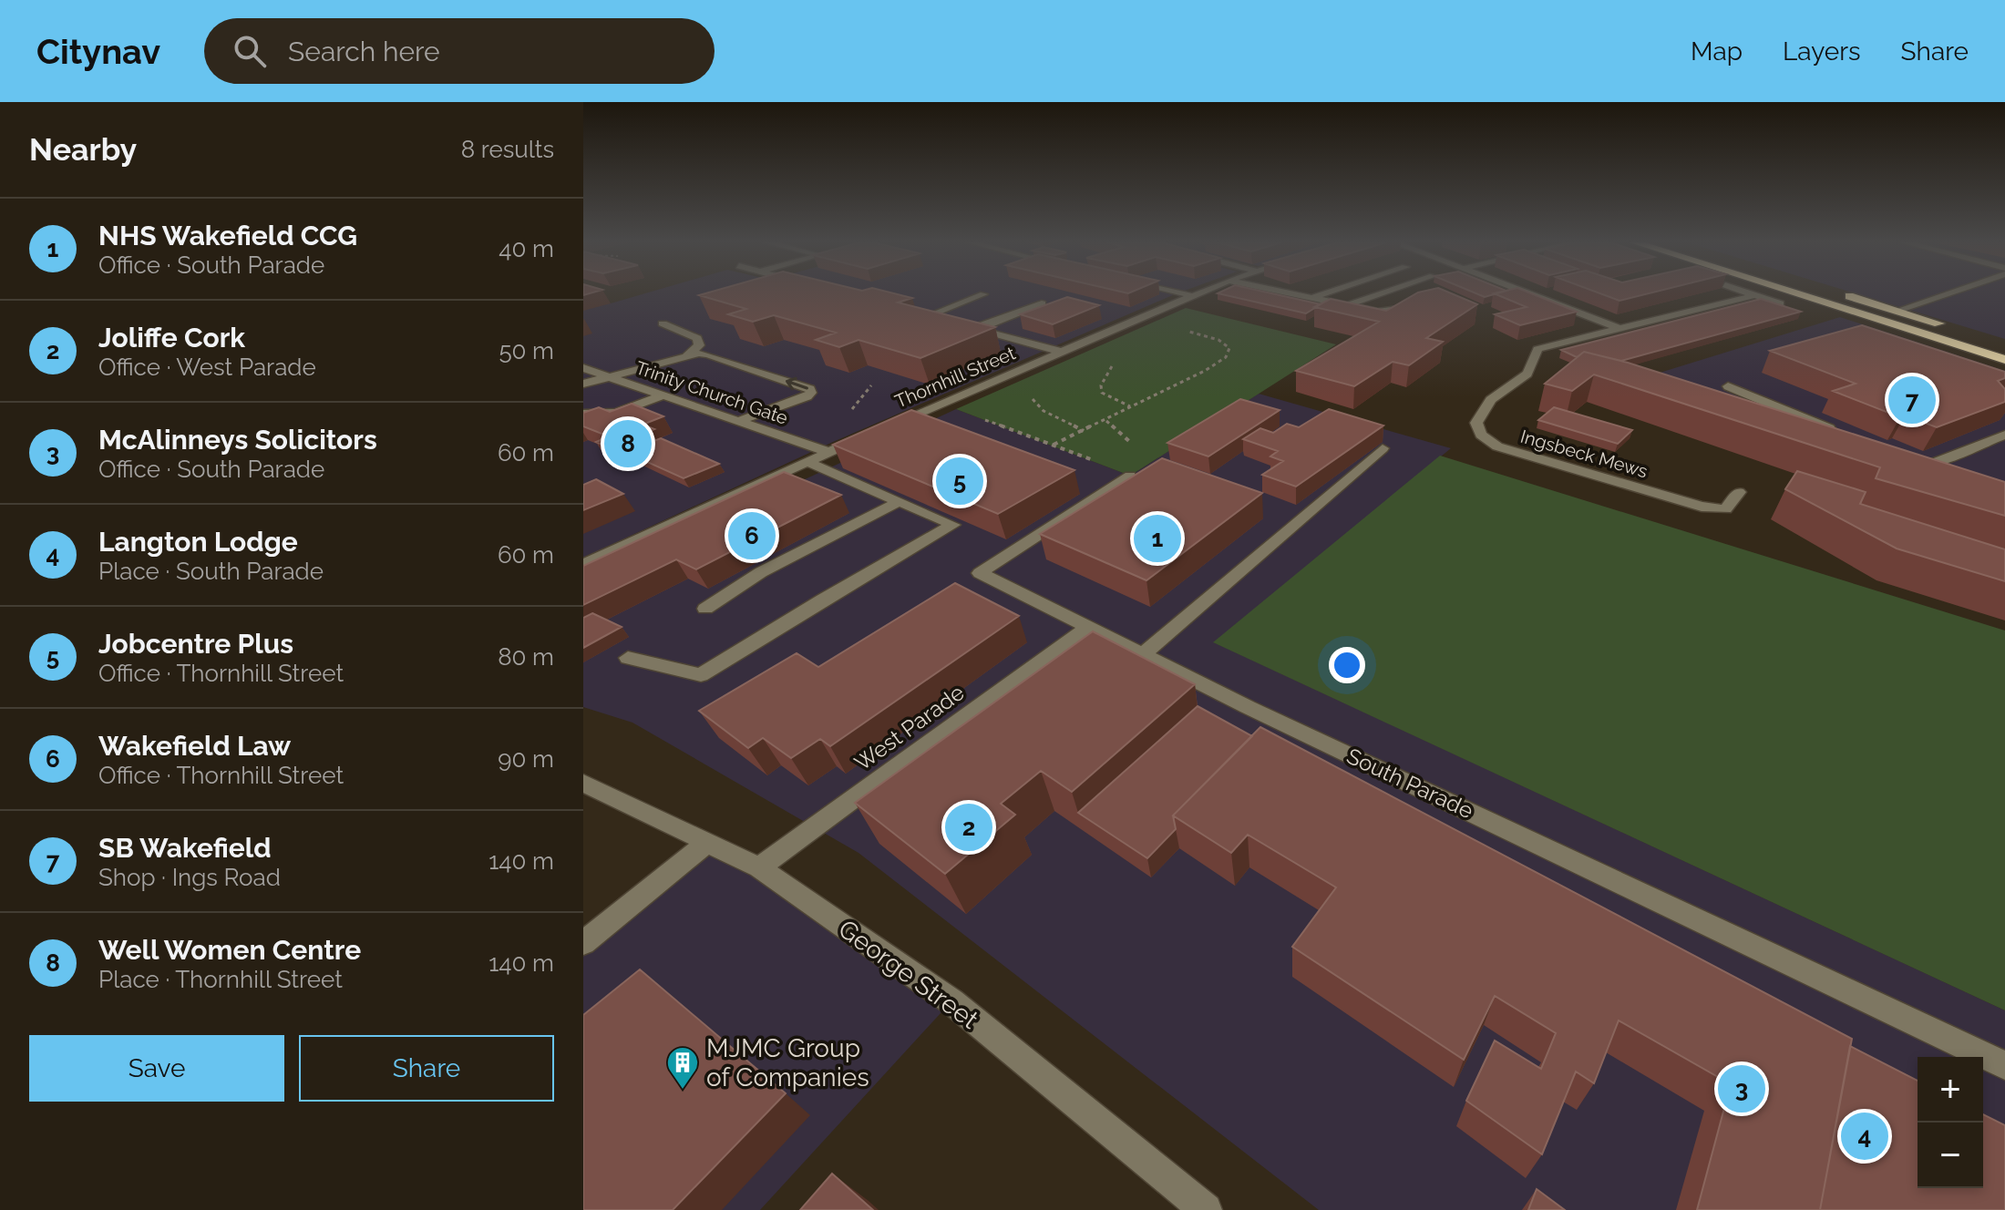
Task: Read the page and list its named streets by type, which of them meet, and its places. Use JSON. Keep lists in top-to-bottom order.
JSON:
{
  "streets": {
    "street": [
      "Thornhill Street",
      "Trinity Church Gate",
      "Ingsbeck Mews",
      "West Parade",
      "South Parade",
      "George Street"
    ]
  },
  "crossings": [
    ["West Parade", "South Parade"],
    ["West Parade", "George Street"]
  ],
  "places": {
    "building": ["MJMC Group of Companies"]
  },
  "page": {
    "header": "Citynav",
    "search": "Search here",
    "nav": ["Map", "Layers", "Share"],
    "heading": ["Nearby", "8 results"],
    "list": [
      {
        "mark": "1",
        "name": "NHS Wakefield CCG",
        "note": "Office · South Parade",
        "value": "40 m"
      },
      {
        "mark": "2",
        "name": "Joliffe Cork",
        "note": "Office · West Parade",
        "value": "50 m"
      },
      {
        "mark": "3",
        "name": "McAlinneys Solicitors",
        "note": "Office · South Parade",
        "value": "60 m"
      },
      {
        "mark": "4",
        "name": "Langton Lodge",
        "note": "Place · South Parade",
        "value": "60 m"
      },
      {
        "mark": "5",
        "name": "Jobcentre Plus",
        "note": "Office · Thornhill Street",
        "value": "80 m"
      },
      {
        "mark": "6",
        "name": "Wakefield Law",
        "note": "Office · Thornhill Street",
        "value": "90 m"
      },
      {
        "mark": "7",
        "name": "SB Wakefield",
        "note": "Shop · Ings Road",
        "value": "140 m"
      },
      {
        "mark": "8",
        "name": "Well Women Centre",
        "note": "Place · Thornhill Street",
        "value": "140 m"
      }
    ],
    "pins": [
      "7",
      "8",
      "5",
      "6",
      "1",
      "2",
      "3",
      "4"
    ],
    "buttons": ["Save", "Share"],
    "map_buttons": ["+", "−"]
  }
}
